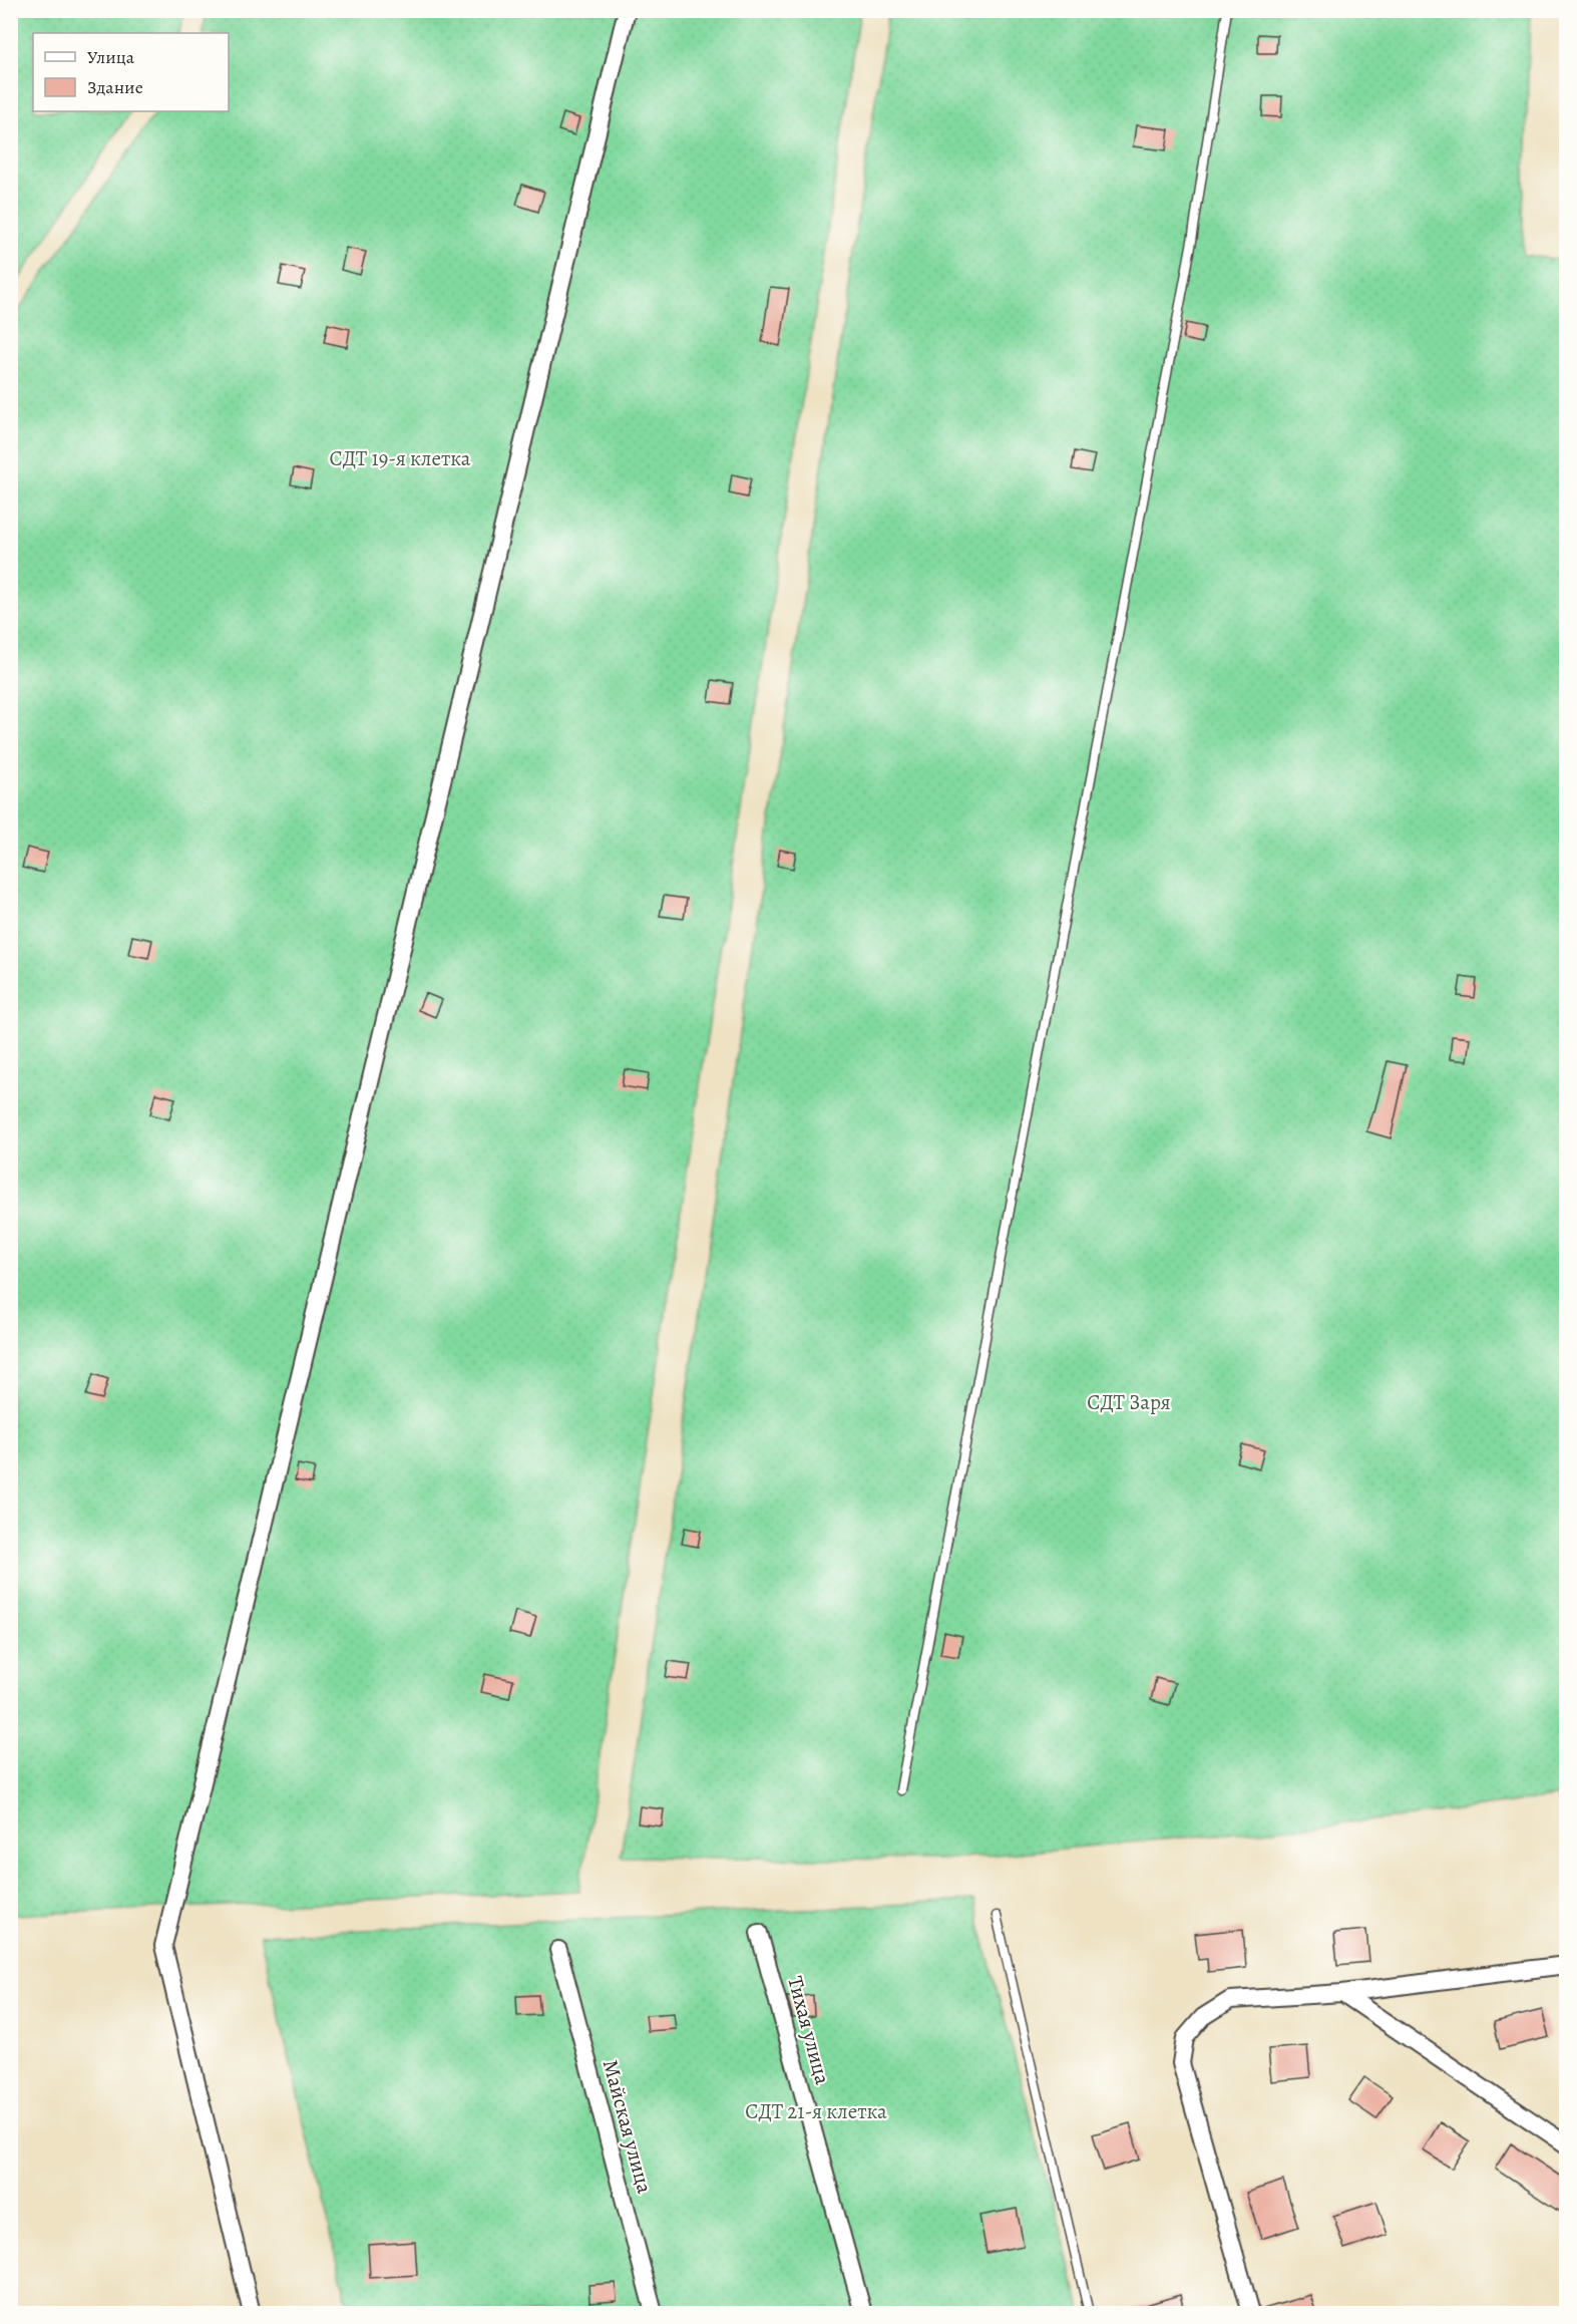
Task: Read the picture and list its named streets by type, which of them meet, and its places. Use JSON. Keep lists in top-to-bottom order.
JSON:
{
  "streets": {
    "street": ["Тихая улица", "Майская улица"]
  },
  "parks": ["СДТ 19-я клетка", "СДТ Заря", "СДТ 21-я клетка"],
  "legend": ["Улица", "Здание"]
}
